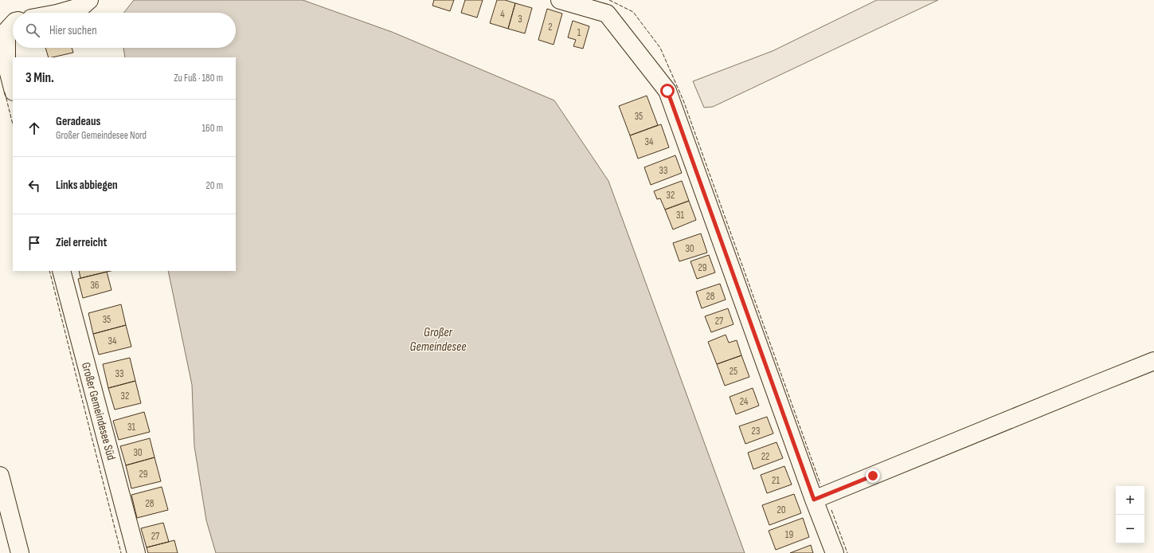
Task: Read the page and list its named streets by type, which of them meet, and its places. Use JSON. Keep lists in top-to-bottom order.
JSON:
{
  "streets": {
    "street": ["Großer Gemeindesee Süd"]
  },
  "water": ["Großer Gemeindesee"],
  "house_numbers": [
    "4",
    "3",
    "2",
    "1",
    "35",
    "34",
    "33",
    "32",
    "31",
    "30",
    "29",
    "36",
    "28",
    "35",
    "27",
    "34",
    "25",
    "33",
    "32",
    "24",
    "31",
    "23",
    "30",
    "22",
    "29",
    "21",
    "28",
    "20",
    "19",
    "27"
  ],
  "page": {
    "search": "Hier suchen",
    "heading": ["3 Min.", "Zu Fuß · 180 m"],
    "list": [
      ["Geradeaus", "Großer Gemeindesee Nord", "160 m"],
      ["Links abbiegen", "20 m"],
      "Ziel erreicht"
    ],
    "map_buttons": ["+", "−"]
  }
}
